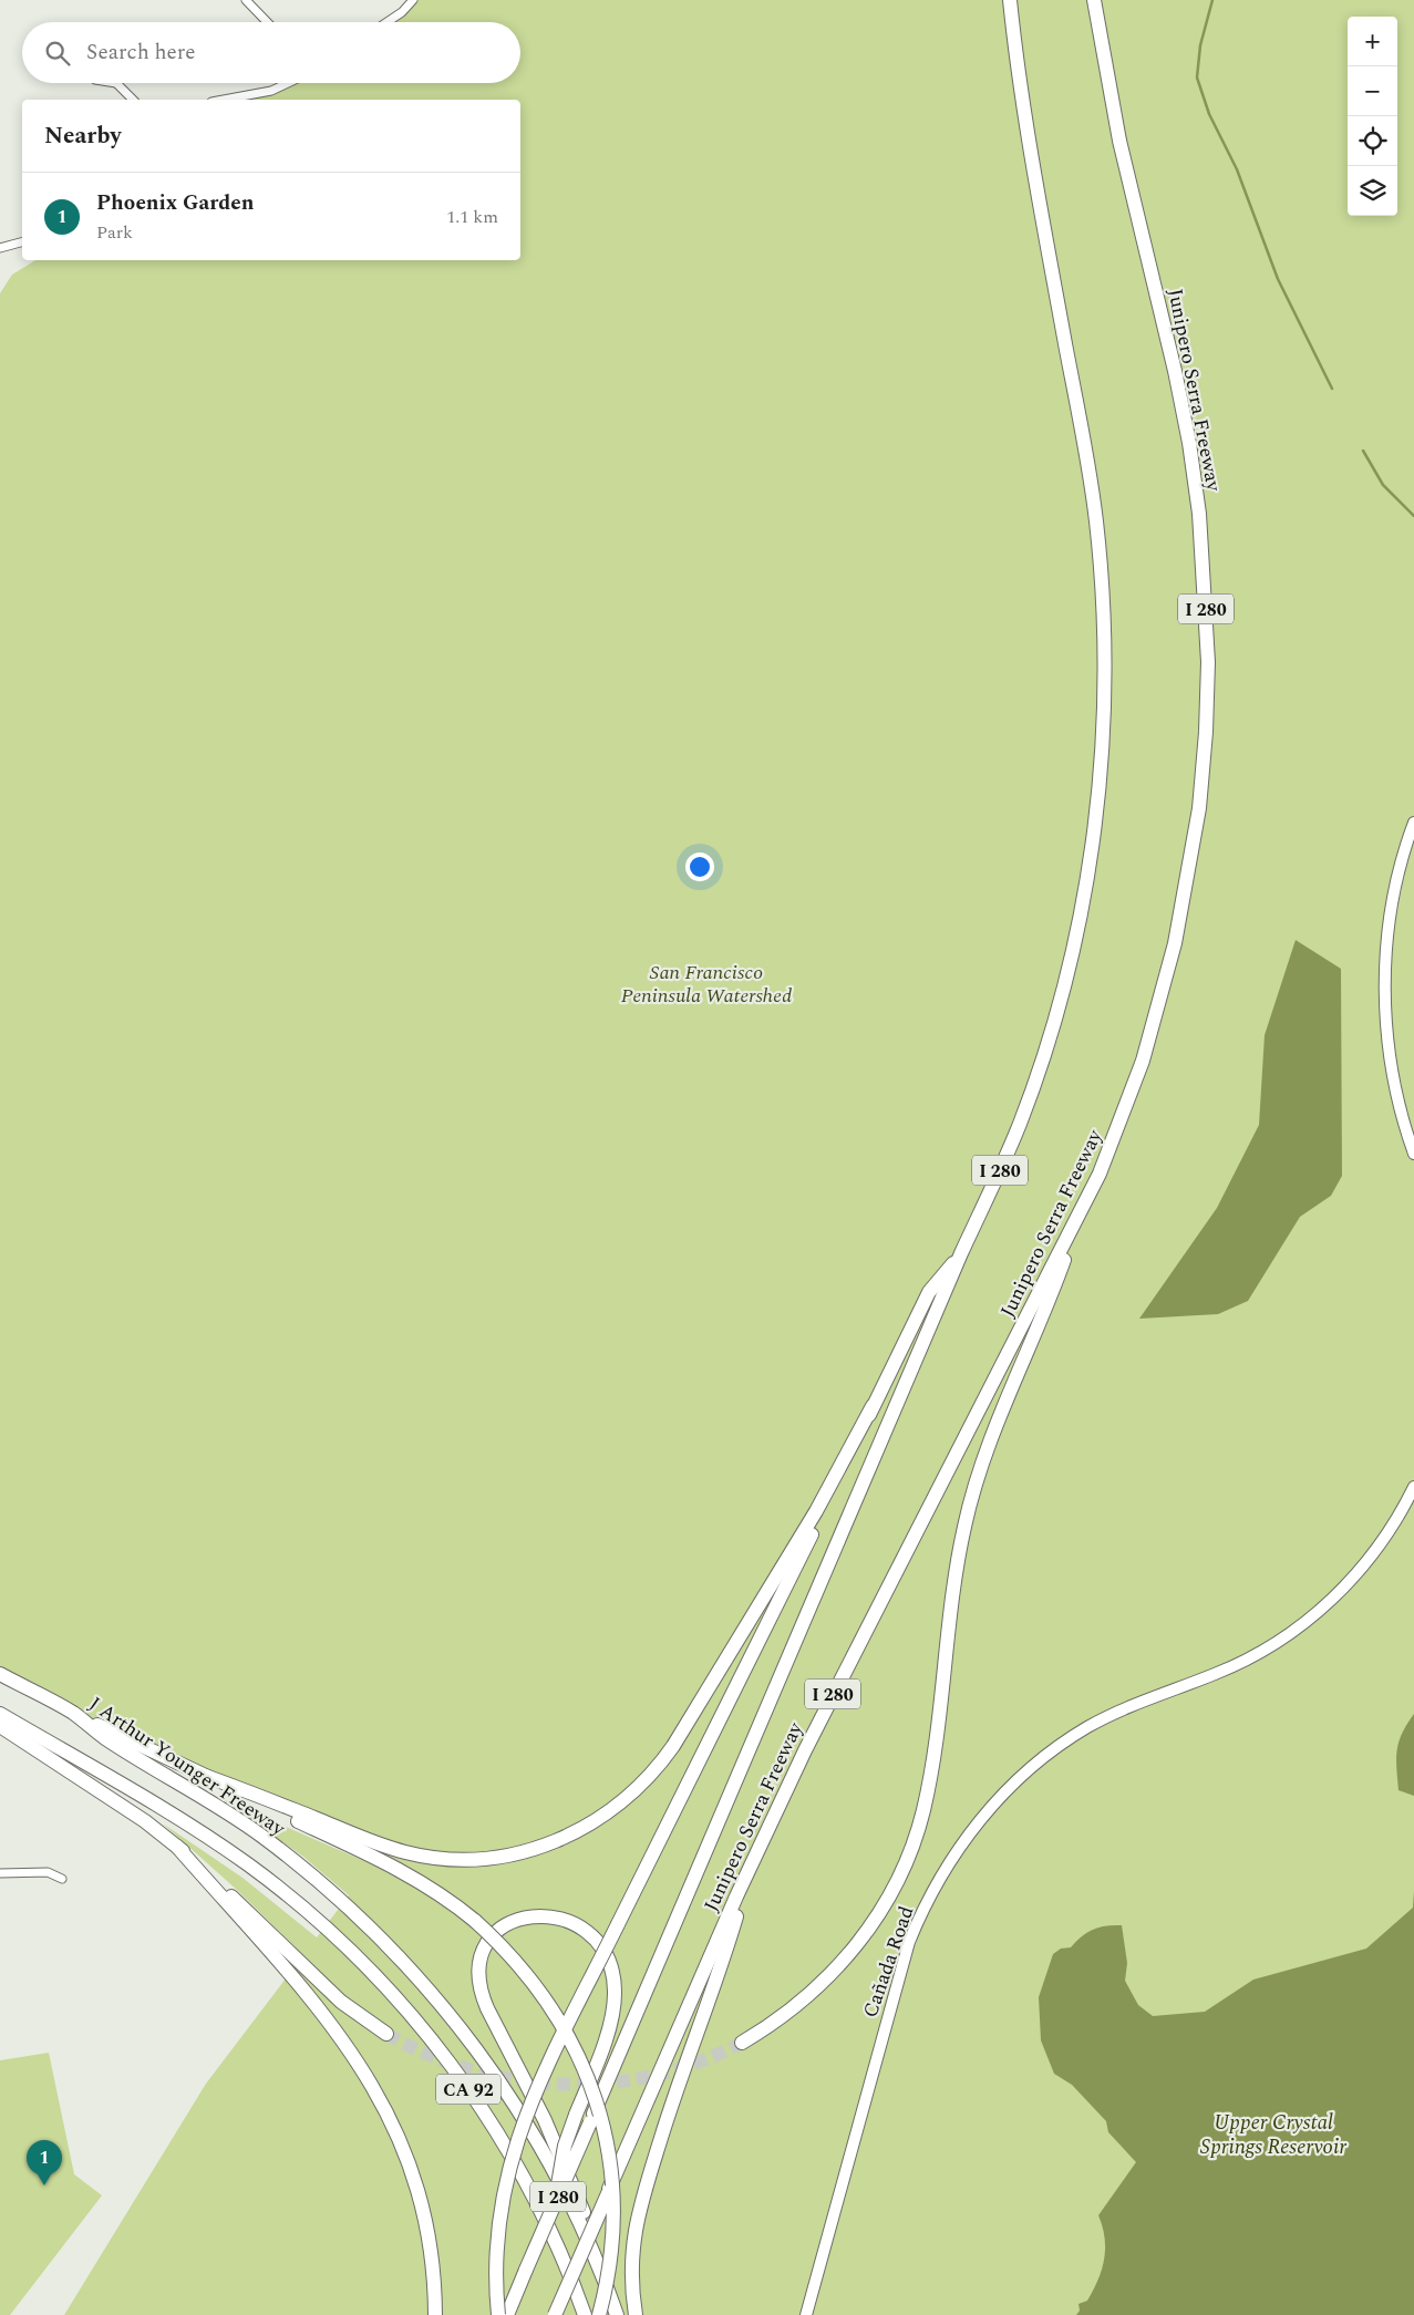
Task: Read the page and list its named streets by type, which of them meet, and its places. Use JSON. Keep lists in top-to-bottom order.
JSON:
{
  "streets": {
    "highway": [
      "Junipero Serra Freeway",
      "I 280",
      "J Arthur Younger Freeway",
      "CA 92"
    ],
    "main road": ["Cañada Road"]
  },
  "water": ["Upper Crystal Springs Reservoir"],
  "parks": ["San Francisco Peninsula Watershed"],
  "page": {
    "map_buttons": ["+", "−"],
    "search": "Search here",
    "heading": "Nearby",
    "list": [
      {
        "mark": "1",
        "name": "Phoenix Garden",
        "note": "Park",
        "value": "1.1 km"
      }
    ],
    "pins": "1"
  }
}
